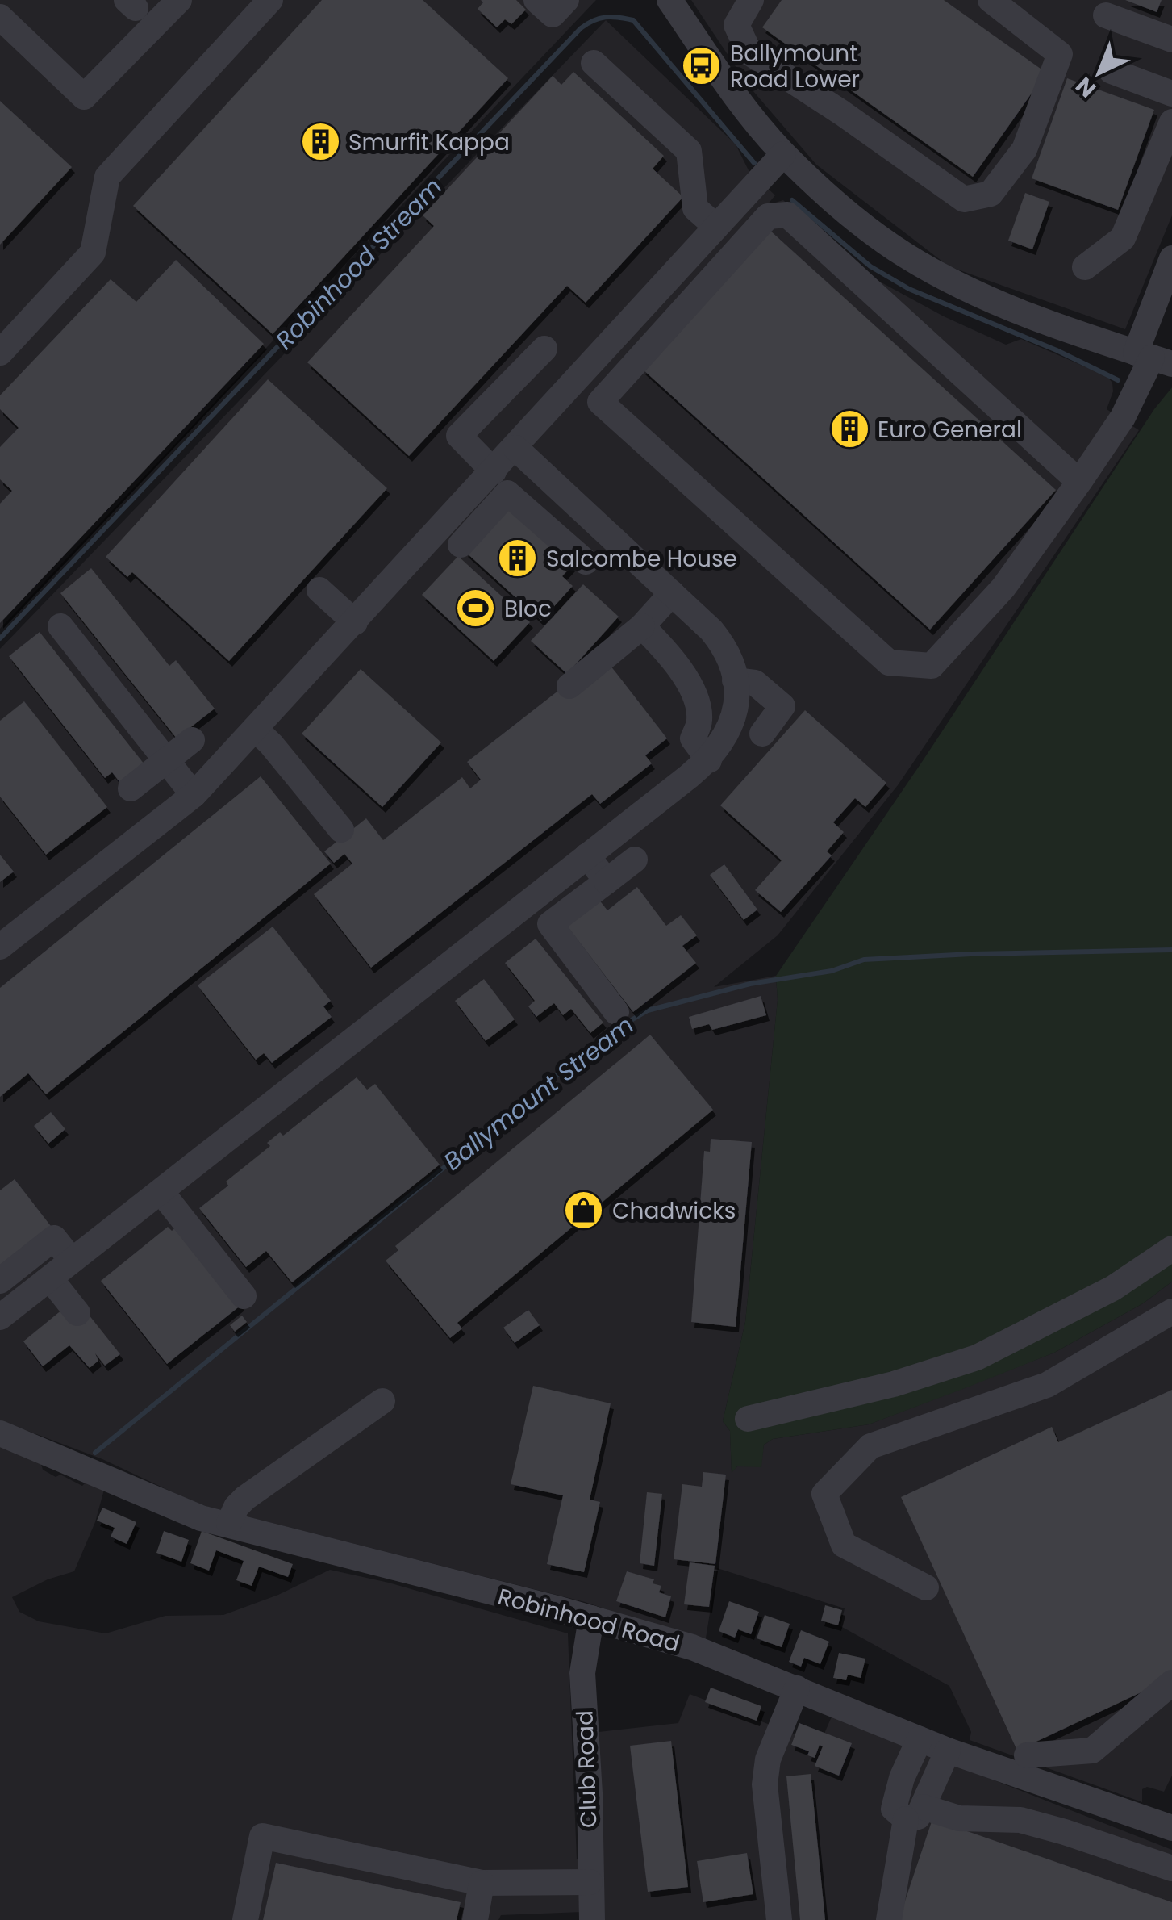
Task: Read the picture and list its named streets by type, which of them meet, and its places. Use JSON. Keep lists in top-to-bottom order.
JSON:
{
  "streets": {
    "street": ["Robinhood Road", "Club Road"]
  },
  "crossings": [
    ["Robinhood Road", "Club Road"]
  ],
  "water": ["Robinhood Stream", "Ballymount Stream"],
  "places": {
    "bus stop": ["Ballymount Road Lower"],
    "building": ["Smurfit Kappa", "Euro General", "Salcombe House"],
    "sports": ["Bloc"],
    "shop": ["Chadwicks"]
  },
  "north": "bottom left"
}
